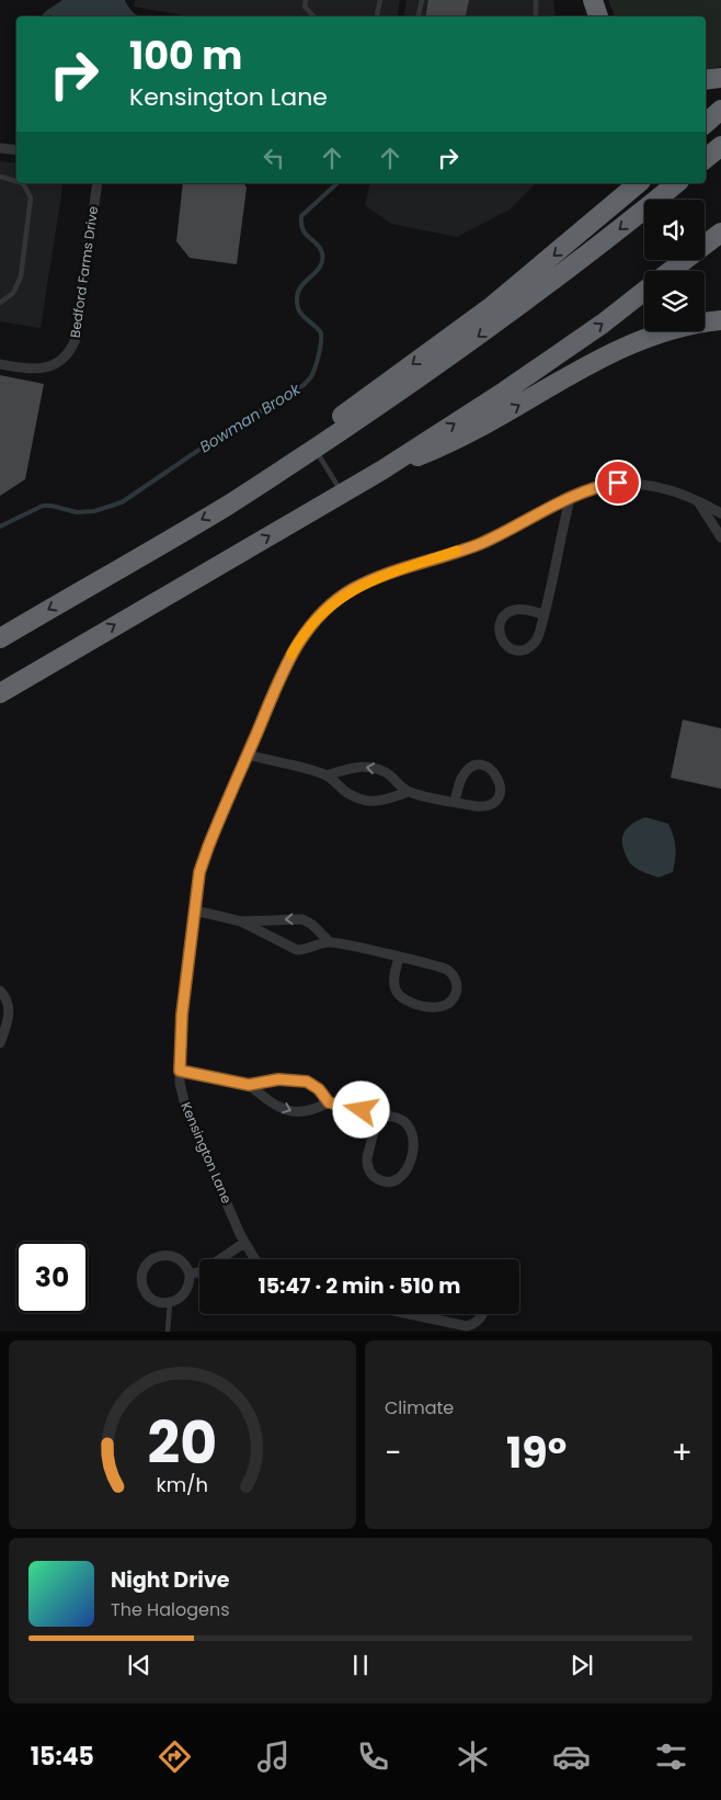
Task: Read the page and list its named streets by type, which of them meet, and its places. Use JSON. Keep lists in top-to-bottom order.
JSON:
{
  "streets": {
    "street": ["Bedford Farms Drive", "Kensington Lane"]
  },
  "water": ["Bowman Brook"],
  "page": {
    "turn": ["100 m", "Kensington Lane"],
    "limit": "30",
    "trip": "15:47 · 2 min · 510 m",
    "tile": "Climate",
    "heat": ["−", "19°", "+"],
    "song": ["Night Drive", "The Halogens"],
    "tabs": "15:45",
    "gauge": ["20", "km/h"]
  }
}
